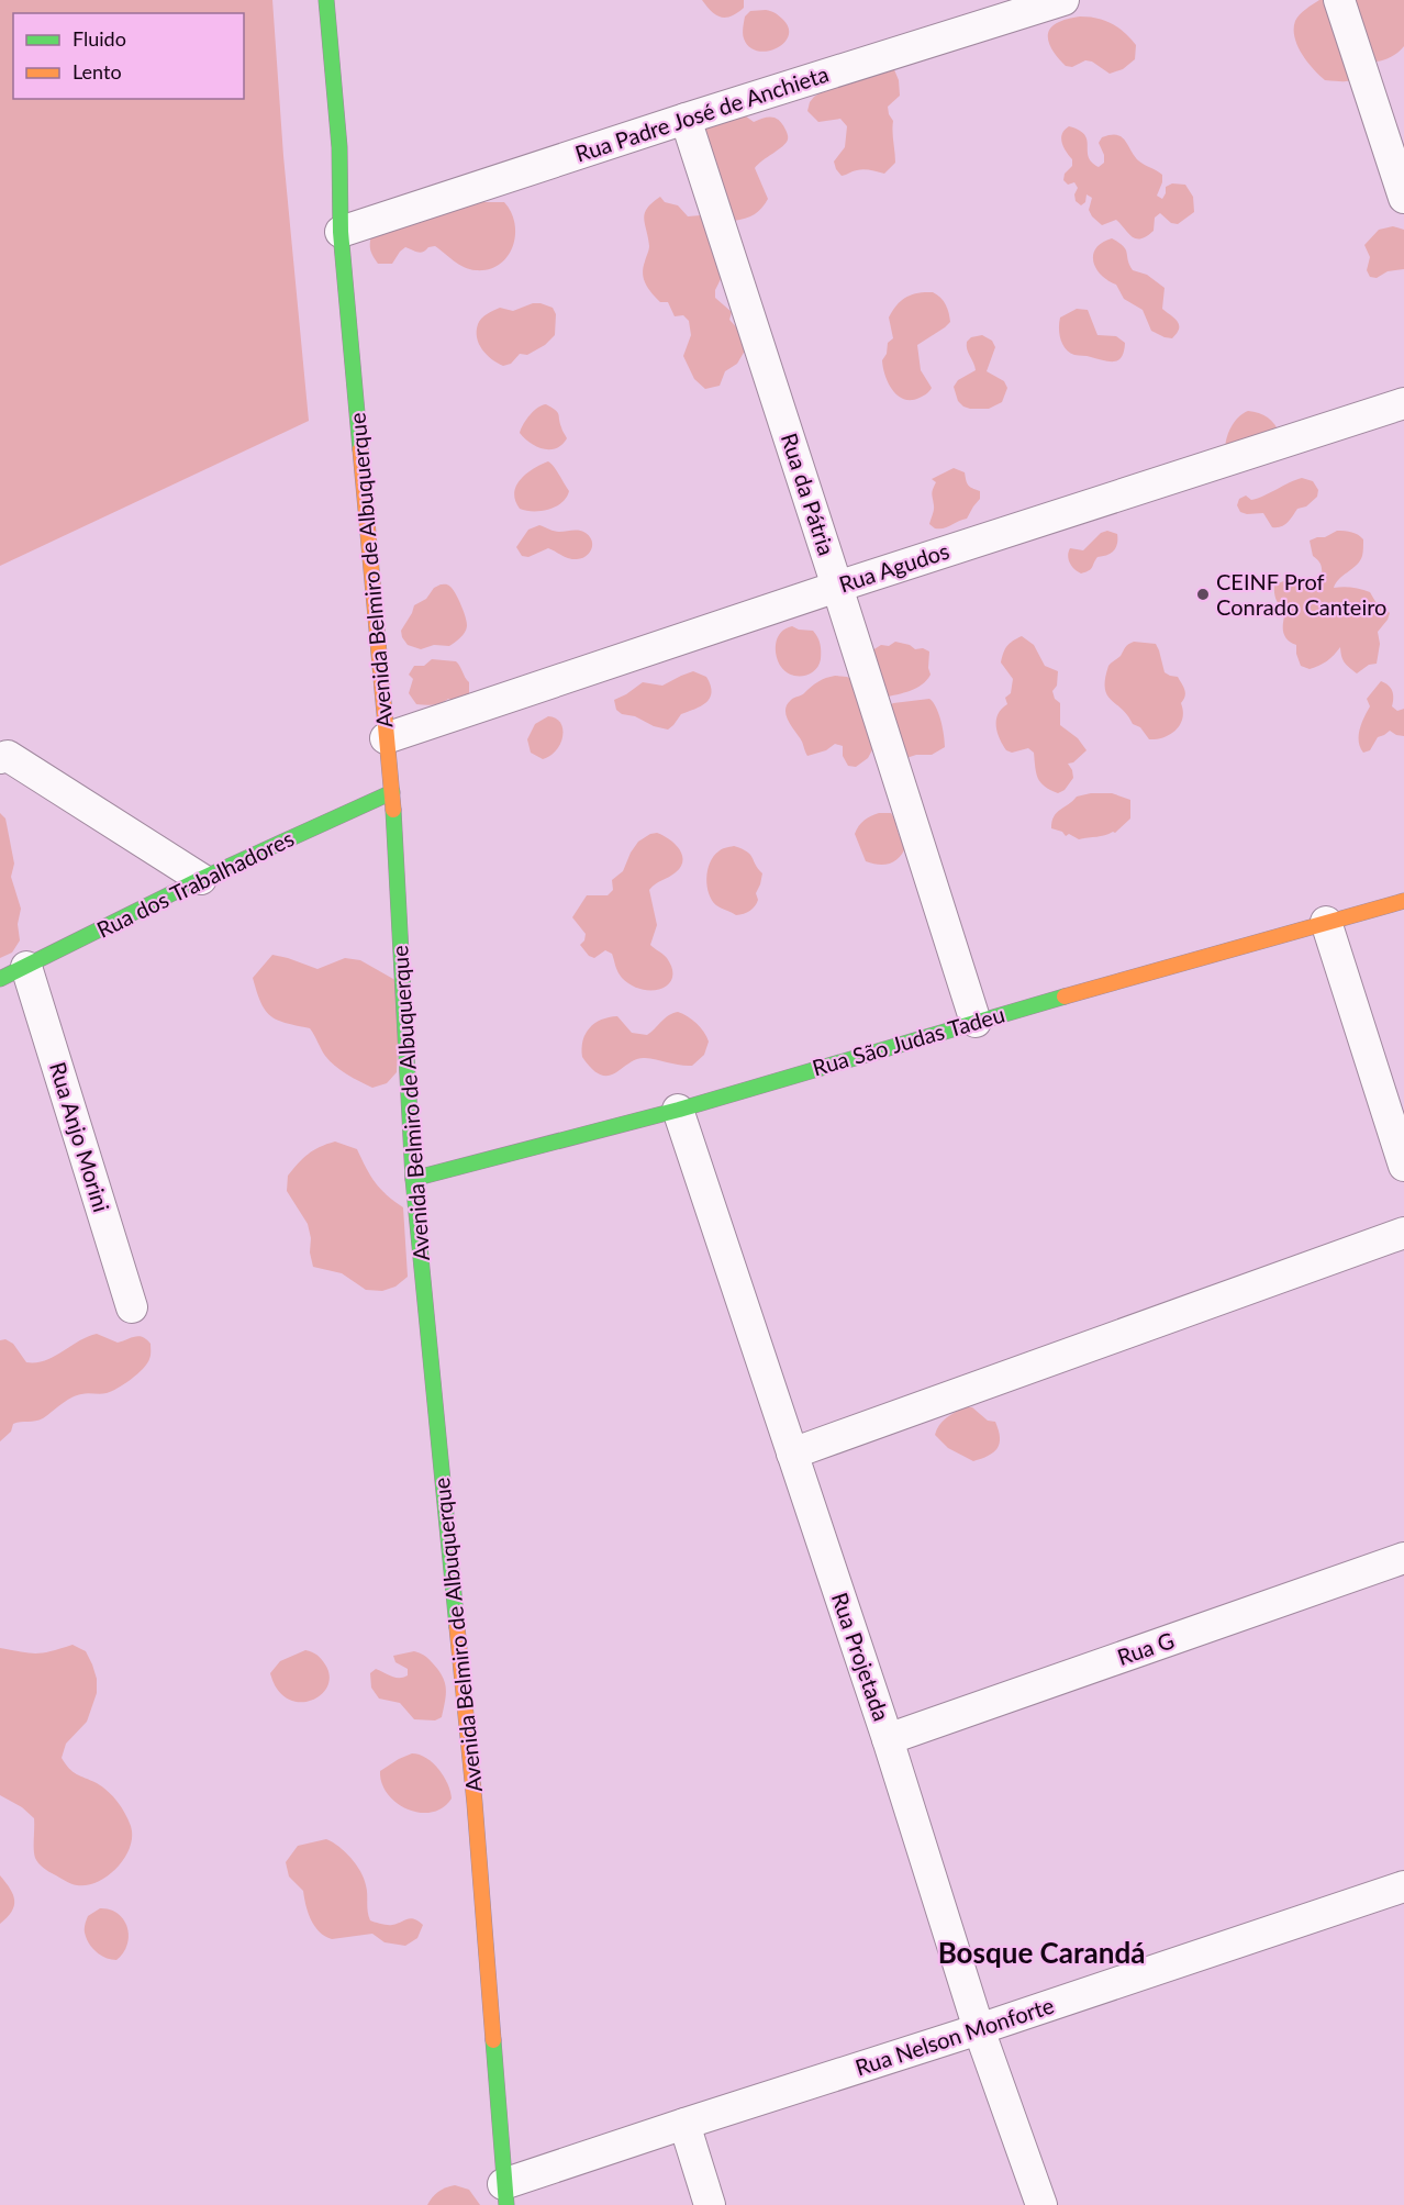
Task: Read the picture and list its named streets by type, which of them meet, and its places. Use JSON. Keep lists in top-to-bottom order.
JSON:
{
  "streets": {
    "main road": ["Avenida Belmiro de Albuquerque", "Rua dos Trabalhadores", "Rua São Judas Tadeu"],
    "street": [
      "Rua Padre José de Anchieta",
      "Rua da Pátria",
      "Rua Agudos",
      "Rua Anjo Morini",
      "Rua G",
      "Rua Projetada",
      "Rua Nelson Monforte"
    ]
  },
  "crossings": [
    ["Rua Padre José de Anchieta", "Rua da Pátria"],
    ["Rua Padre José de Anchieta", "Avenida Belmiro de Albuquerque"],
    ["Rua da Pátria", "Rua Agudos"],
    ["Rua da Pátria", "Rua São Judas Tadeu"],
    ["Rua Agudos", "Avenida Belmiro de Albuquerque"],
    ["Avenida Belmiro de Albuquerque", "Rua dos Trabalhadores"],
    ["Avenida Belmiro de Albuquerque", "Rua São Judas Tadeu"],
    ["Avenida Belmiro de Albuquerque", "Rua Nelson Monforte"],
    ["Rua dos Trabalhadores", "Rua Anjo Morini"],
    ["Rua São Judas Tadeu", "Rua Projetada"],
    ["Rua G", "Rua Projetada"],
    ["Rua Projetada", "Rua Nelson Monforte"]
  ],
  "districts": ["Bosque Carandá"],
  "places": ["CEINF Prof Conrado Canteiro"],
  "legend": ["Fluido", "Lento"]
}
